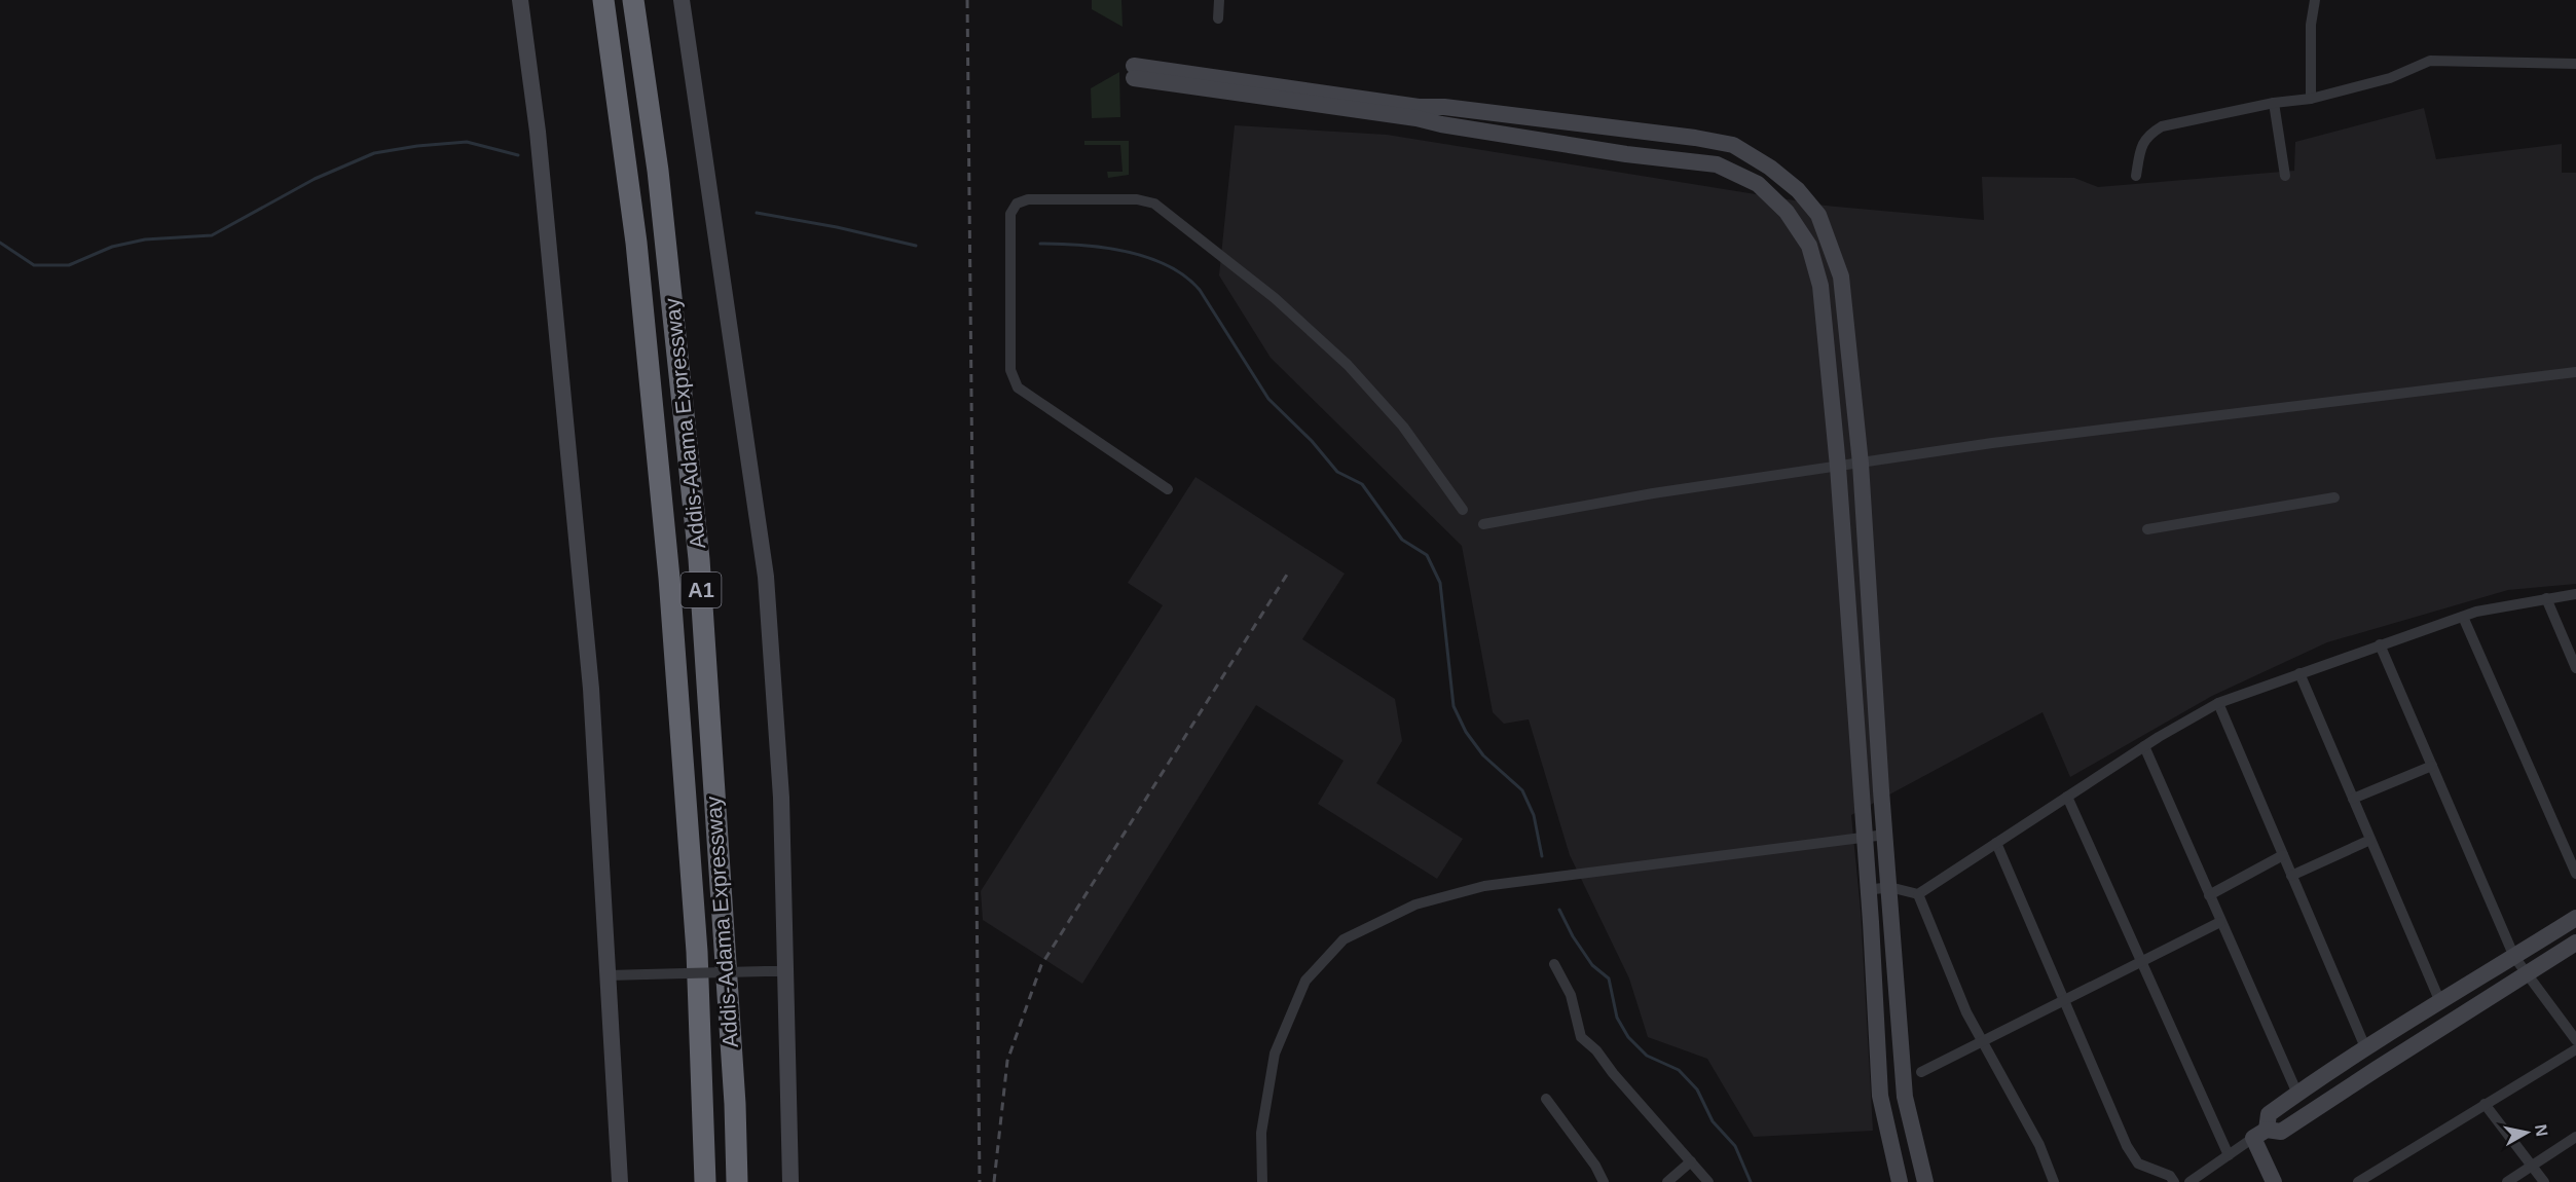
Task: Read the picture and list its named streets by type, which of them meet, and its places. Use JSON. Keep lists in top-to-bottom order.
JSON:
{
  "streets": {
    "highway": ["Addis-Adama Expressway", "A1"]
  },
  "north": "right"
}
